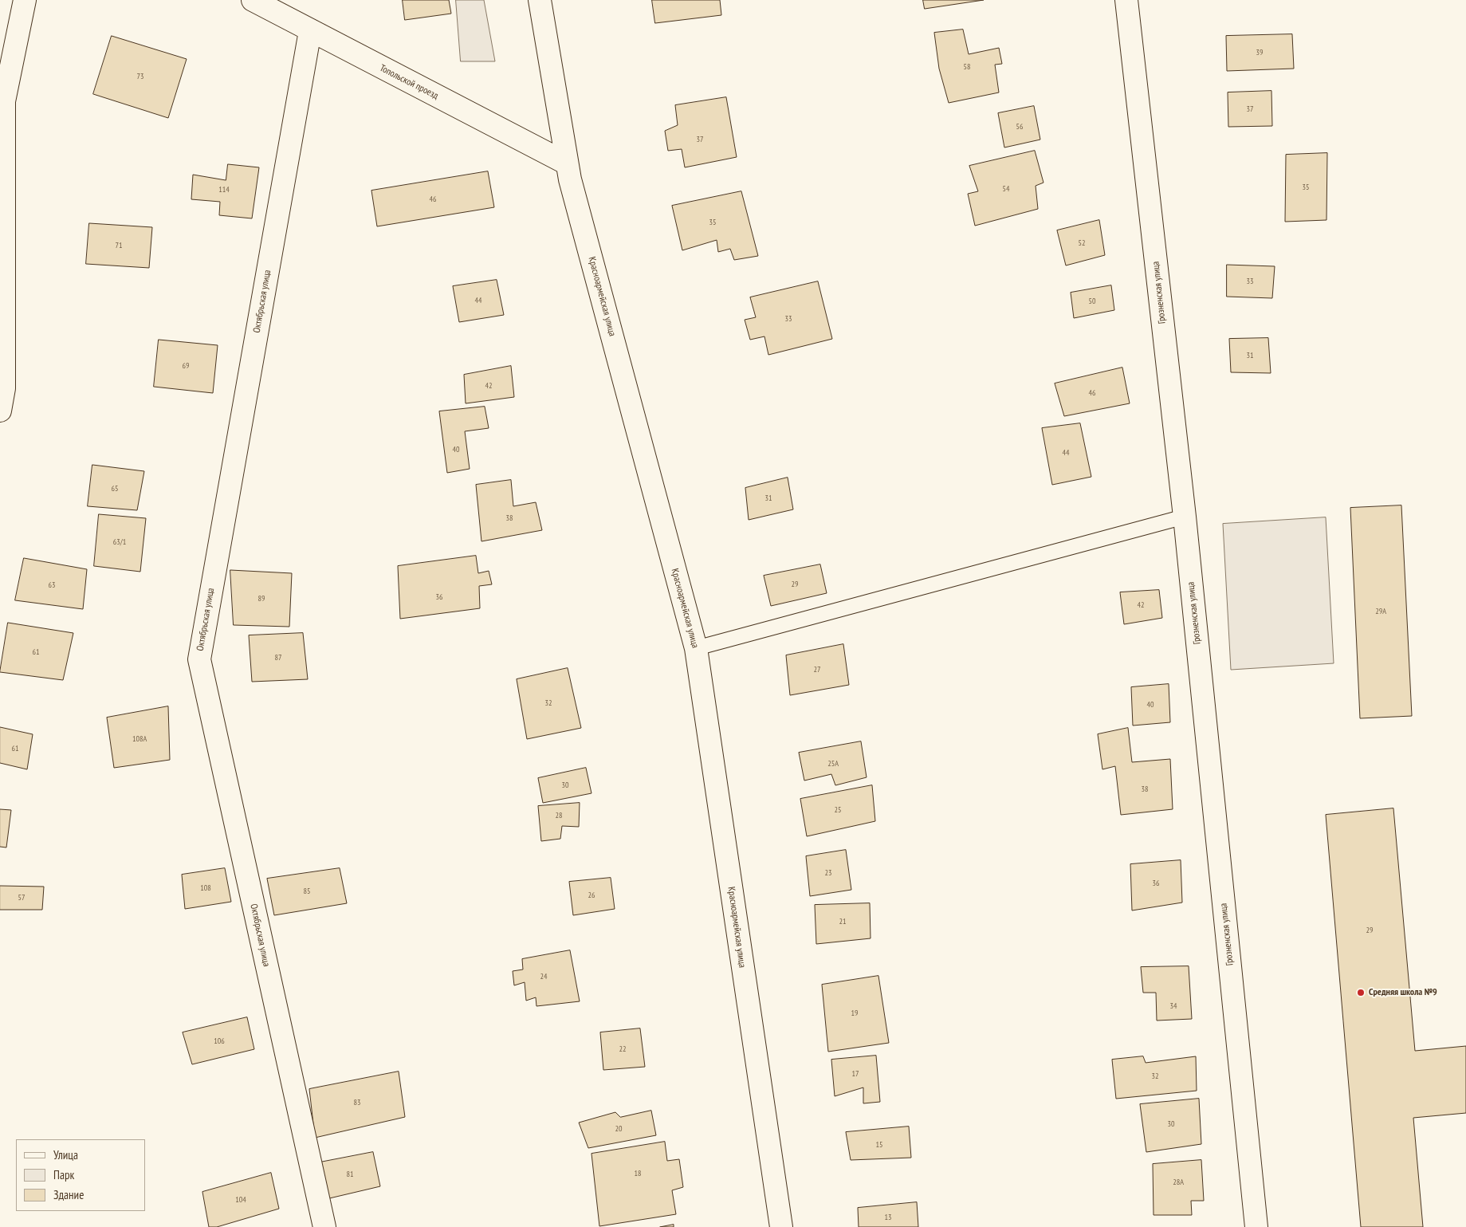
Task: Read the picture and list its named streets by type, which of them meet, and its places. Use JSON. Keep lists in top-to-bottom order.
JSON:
{
  "streets": {
    "street": [
      "Топольской проезд",
      "Грозненская улица",
      "Красноармейская улица",
      "Октябрьская улица"
    ]
  },
  "crossings": [
    ["Топольской проезд", "Красноармейская улица"],
    ["Топольской проезд", "Октябрьская улица"]
  ],
  "places": ["Средняя школа №9"],
  "house_numbers": [
    "39",
    "58",
    "73",
    "37",
    "56",
    "37",
    "35",
    "54",
    "114",
    "46",
    "35",
    "52",
    "71",
    "33",
    "44",
    "50",
    "33",
    "31",
    "69",
    "42",
    "46",
    "40",
    "44",
    "65",
    "31",
    "38",
    "63/1",
    "29",
    "63",
    "36",
    "89",
    "42",
    "29А",
    "61",
    "87",
    "27",
    "32",
    "40",
    "108А",
    "61",
    "25А",
    "30",
    "38",
    "25",
    "28",
    "23",
    "36",
    "108",
    "85",
    "26",
    "57",
    "21",
    "29",
    "24",
    "34",
    "19",
    "106",
    "22",
    "17",
    "32",
    "83",
    "30",
    "20",
    "15",
    "18",
    "81",
    "28А",
    "104",
    "13"
  ],
  "legend": ["Улица", "Парк", "Здание"]
}
